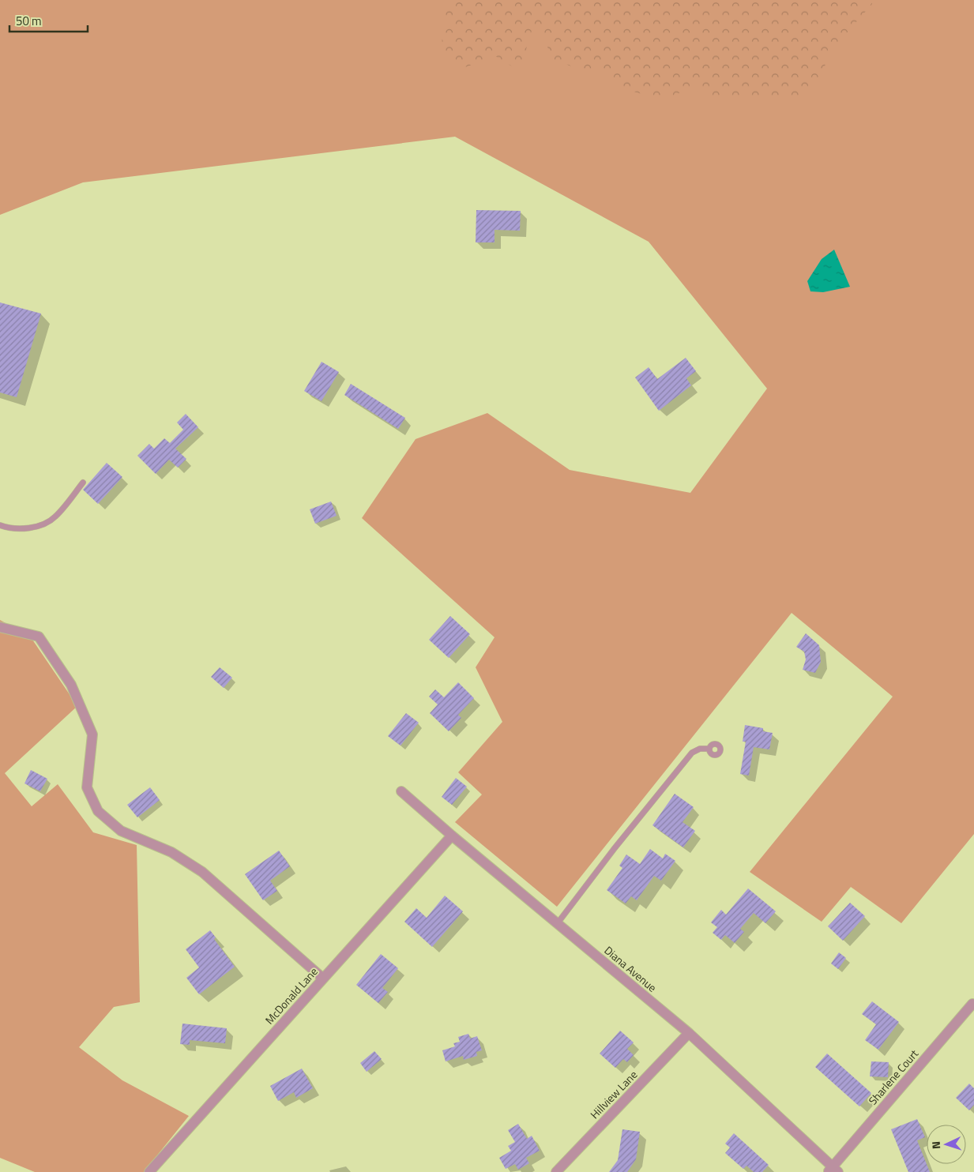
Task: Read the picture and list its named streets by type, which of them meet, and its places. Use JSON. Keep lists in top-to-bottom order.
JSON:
{
  "streets": {
    "street": [
      "Diana Avenue",
      "McDonald Lane",
      "Sharlene Court",
      "Hillview Lane"
    ]
  },
  "crossings": [
    ["Diana Avenue", "McDonald Lane"],
    ["Diana Avenue", "Sharlene Court"],
    ["Diana Avenue", "Hillview Lane"]
  ],
  "scale_bar": "50 m",
  "north": "left"
}
